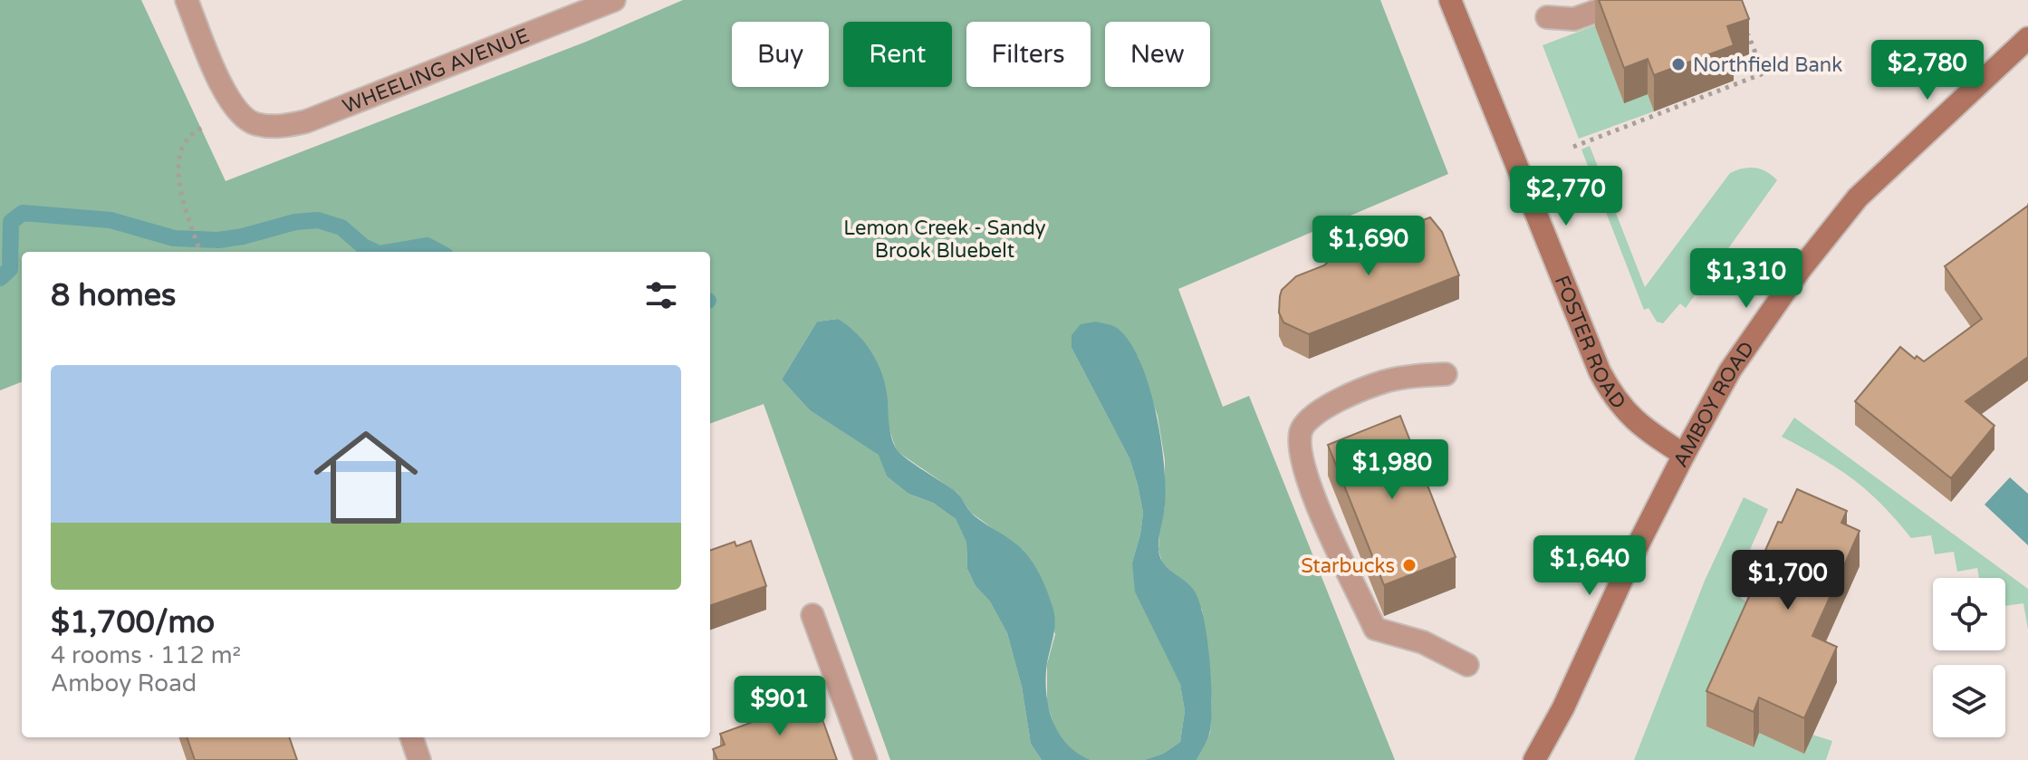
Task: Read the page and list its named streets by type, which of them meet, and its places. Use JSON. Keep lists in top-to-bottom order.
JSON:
{
  "streets": {
    "main road": ["FOSTER ROAD", "AMBOY ROAD"],
    "street": ["WHEELING AVENUE"]
  },
  "crossings": [
    ["FOSTER ROAD", "AMBOY ROAD"]
  ],
  "parks": ["Lemon Creek - Sandy Brook Bluebelt"],
  "places": ["Northfield Bank", "Starbucks"],
  "page": {
    "chip": [
      "Buy",
      "Rent",
      "Filters",
      "New"
    ],
    "price": [
      "$2,780",
      "$2,770",
      "$1,690",
      "$1,310",
      "$1,980",
      "$1,640",
      "$1,700",
      "$901"
    ],
    "heading": "8 homes",
    "list": [
      {
        "name": "$1,700/mo",
        "note": "4 rooms · 112 m² · Amboy Road"
      }
    ]
  }
}
